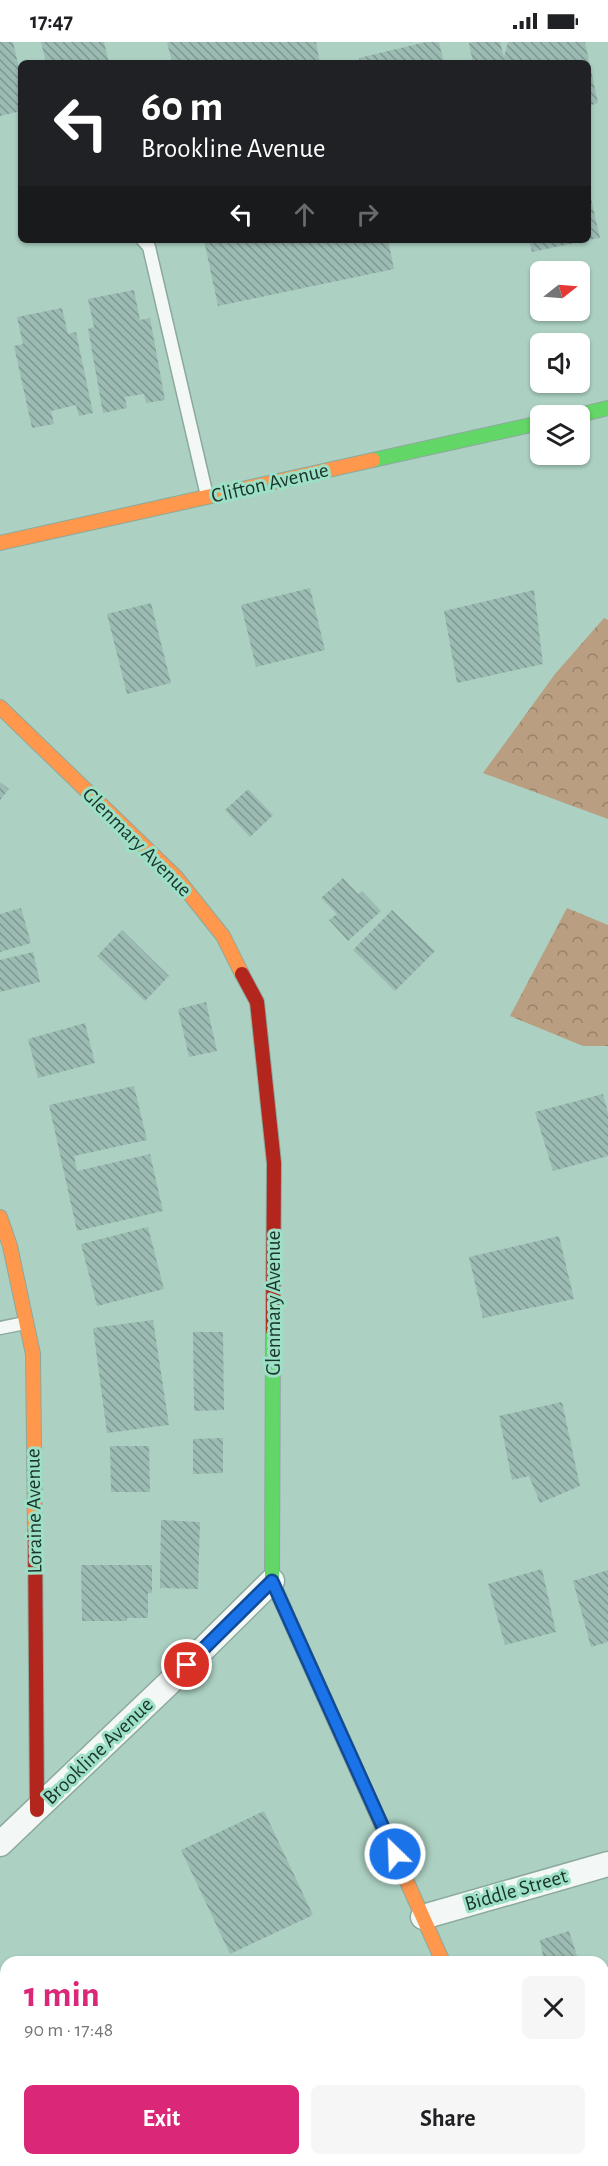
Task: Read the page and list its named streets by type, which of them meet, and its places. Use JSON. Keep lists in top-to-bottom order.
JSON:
{
  "streets": {
    "street": [
      "Clifton Avenue",
      "Glenmary Avenue",
      "Loraine Avenue",
      "Brookline Avenue",
      "Biddle Street"
    ]
  },
  "crossings": [
    ["Glenmary Avenue", "Brookline Avenue"],
    ["Glenmary Avenue", "Biddle Street"],
    ["Loraine Avenue", "Brookline Avenue"]
  ],
  "north": "right",
  "page": {
    "status": "17:47",
    "turn": ["60 m", "Brookline Avenue"],
    "heading": ["1 min", "90 m · 17:48"],
    "buttons": ["Exit", "Share"]
  }
}
